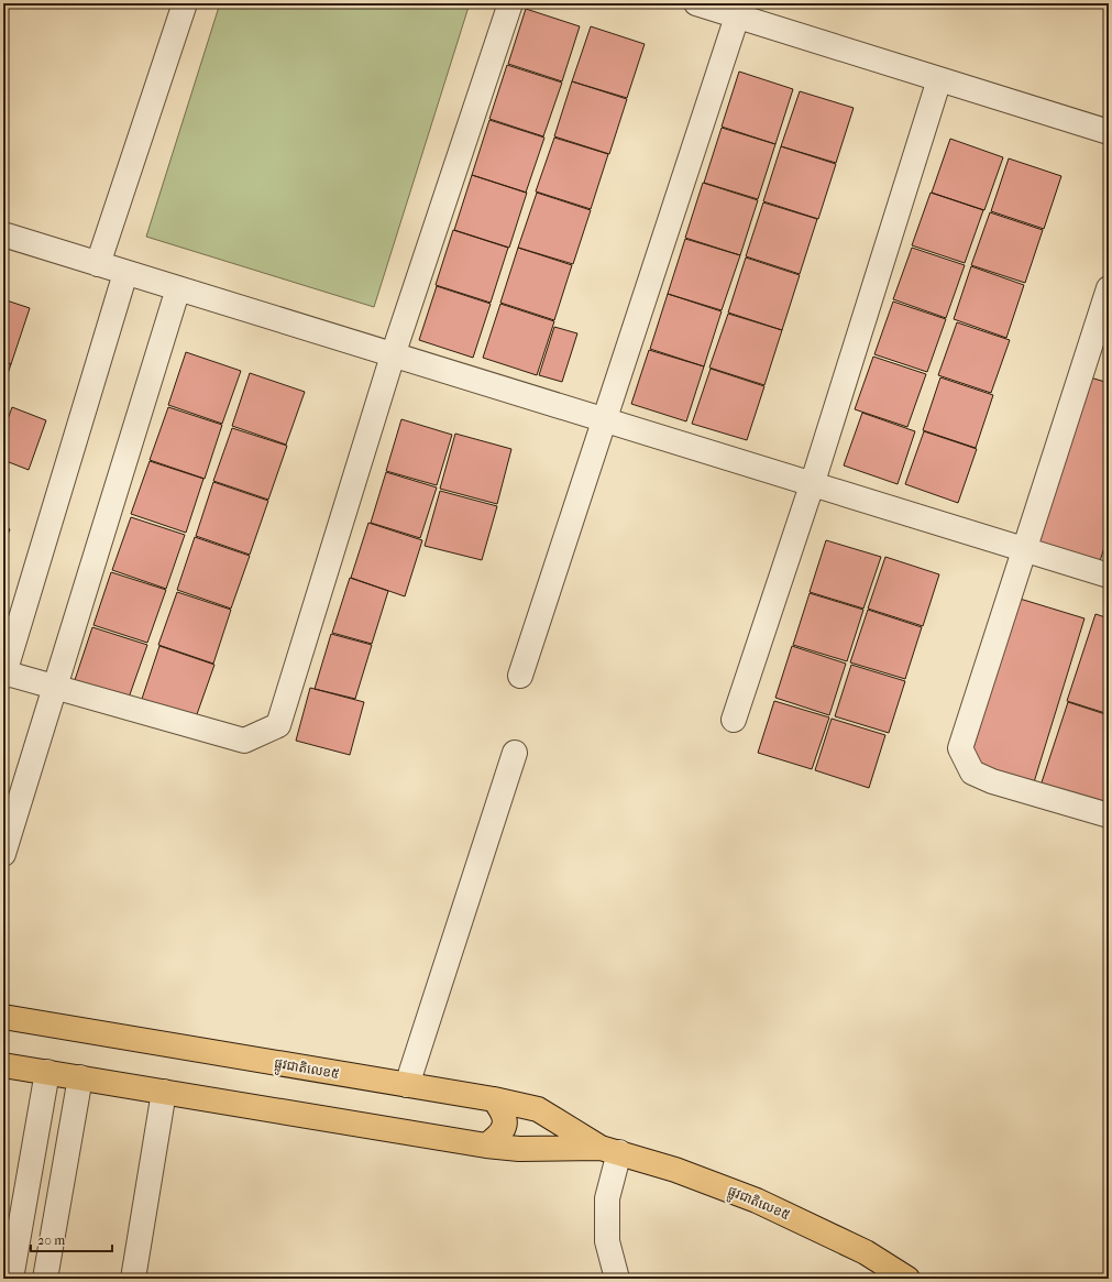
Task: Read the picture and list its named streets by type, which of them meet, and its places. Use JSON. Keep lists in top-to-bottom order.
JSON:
{
  "streets": {
    "highway": ["ផ្លូវជាតិលេខ៥"]
  },
  "scale_bar": "20 m"
}
